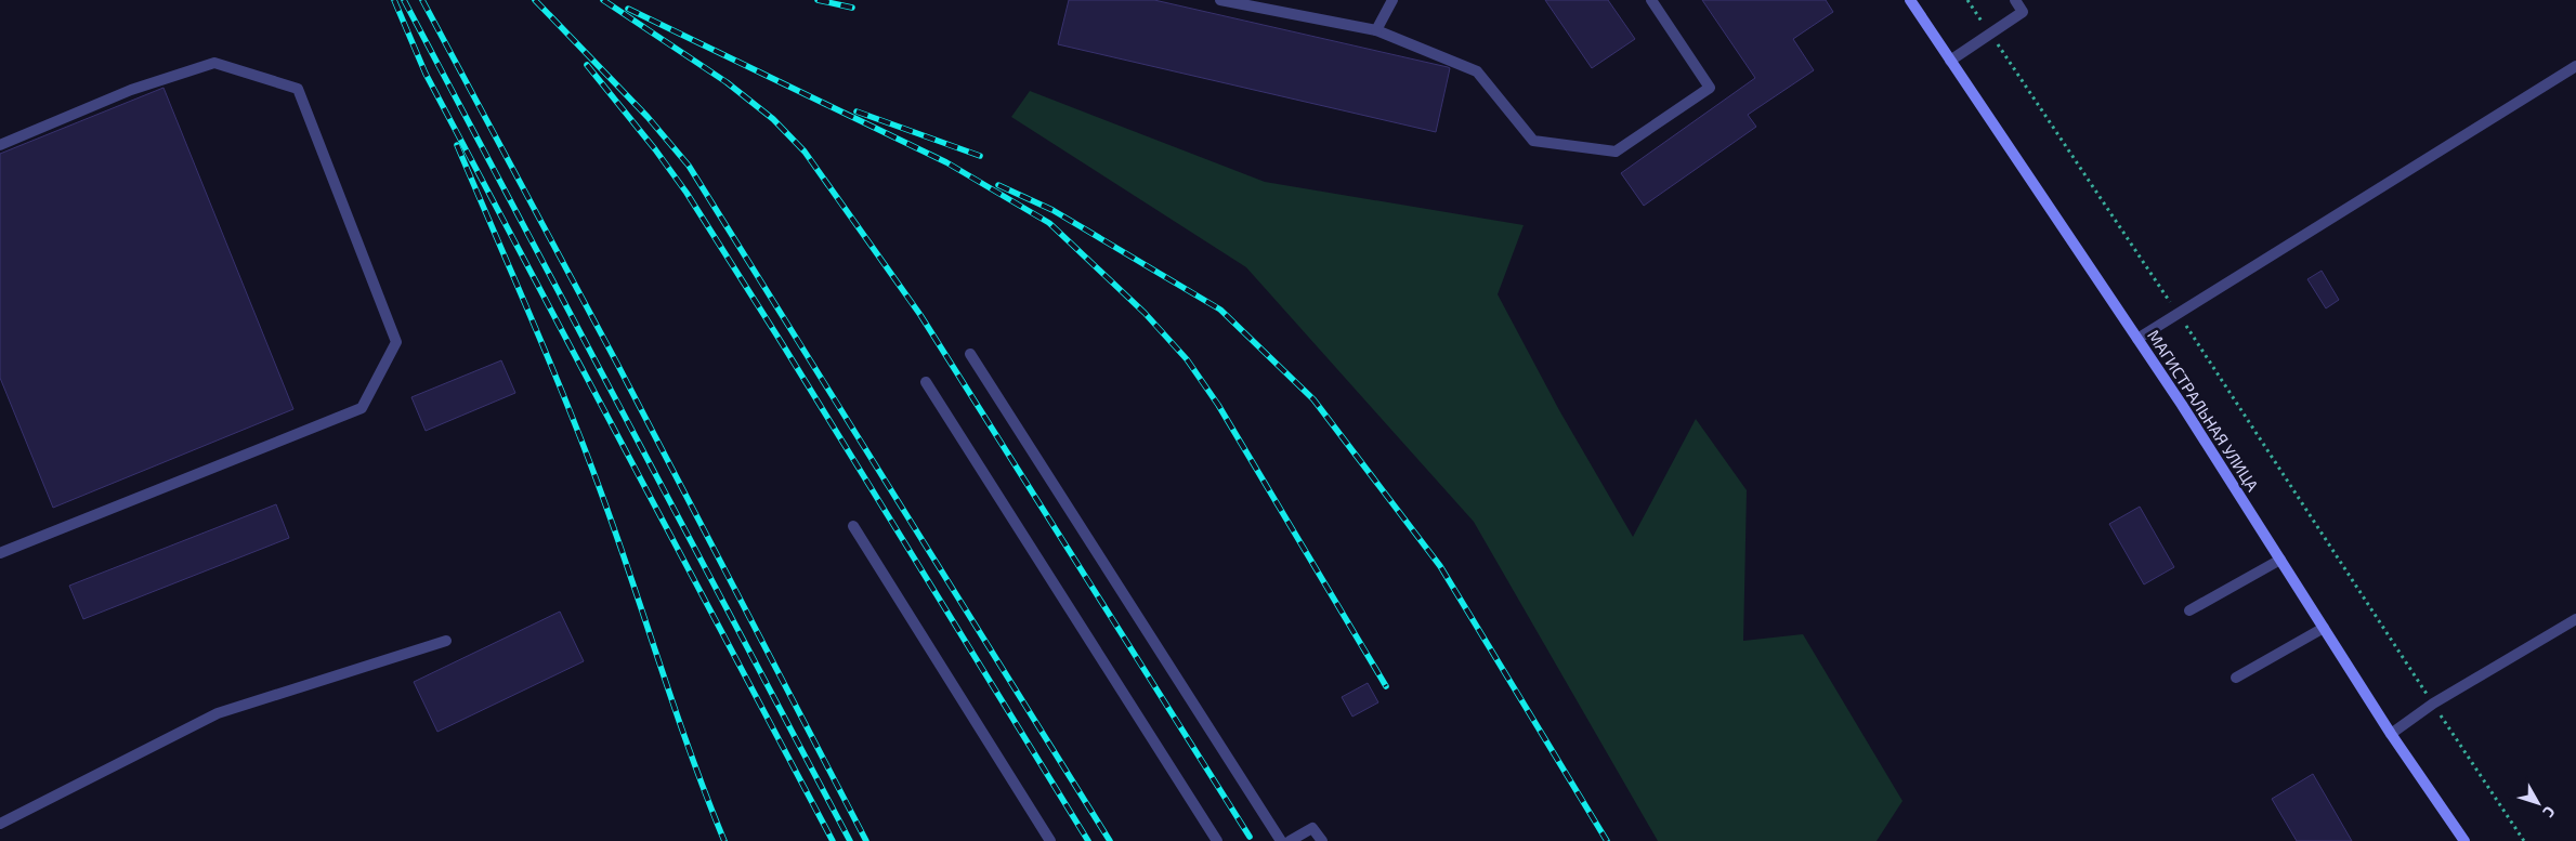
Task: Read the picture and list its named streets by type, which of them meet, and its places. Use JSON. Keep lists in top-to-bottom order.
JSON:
{
  "streets": {
    "street": ["МАГИСТРАЛЬНАЯ УЛИЦА"]
  },
  "north": "bottom right"
}
